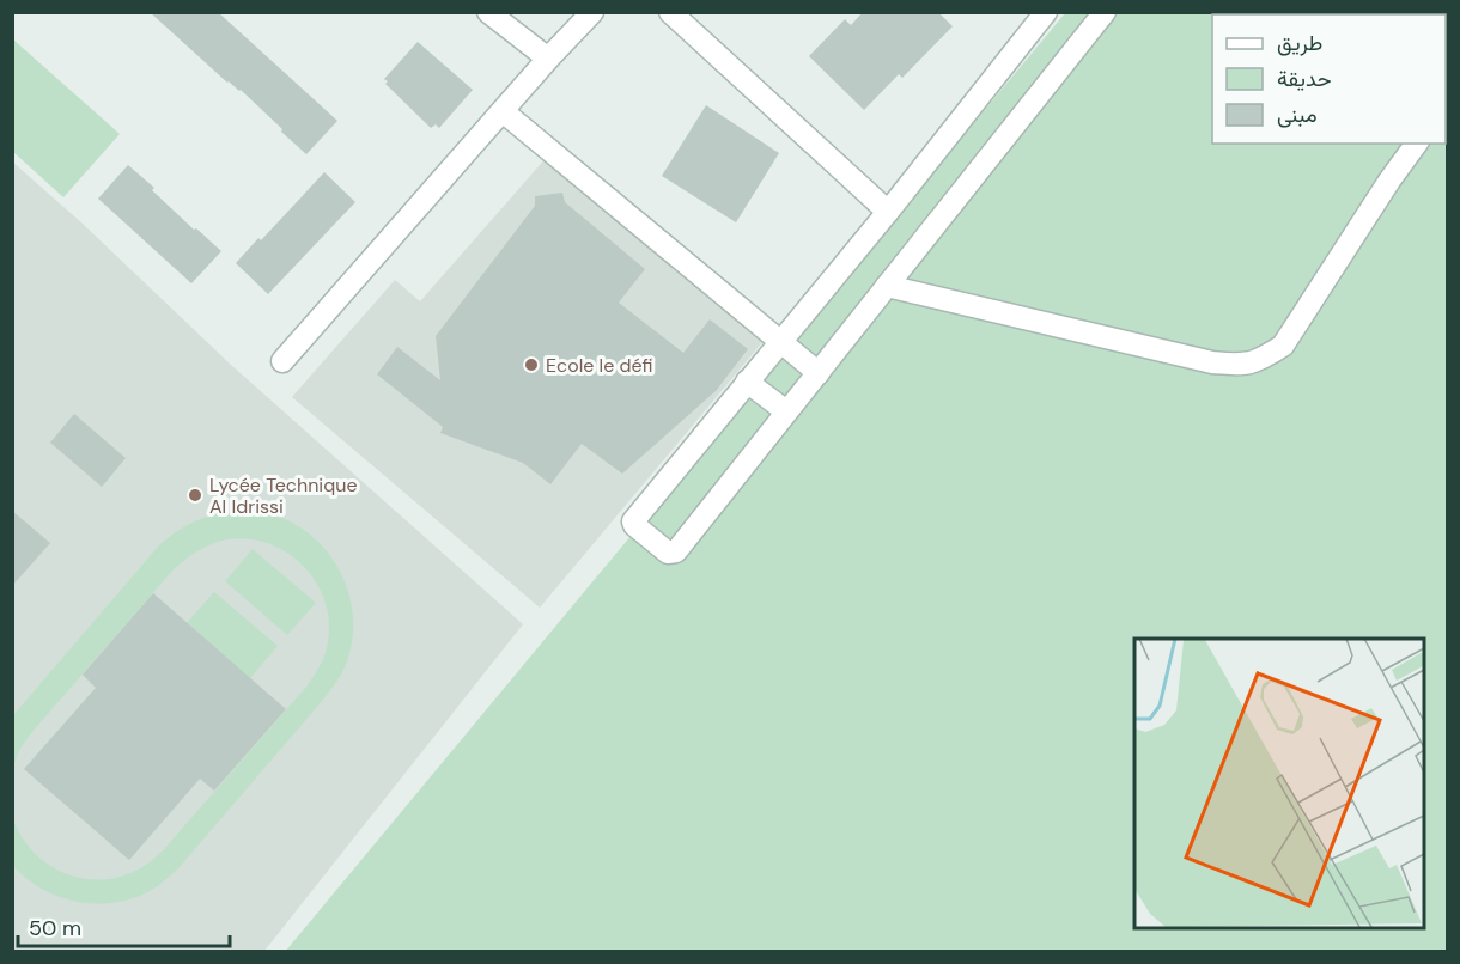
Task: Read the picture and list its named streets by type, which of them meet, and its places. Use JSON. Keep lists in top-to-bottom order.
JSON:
{
  "places": ["Ecole le défi", "Lycée Technique Al Idrissi"],
  "legend": ["طريق", "حديقة", "مبنى"],
  "scale_bar": "50 m"
}
